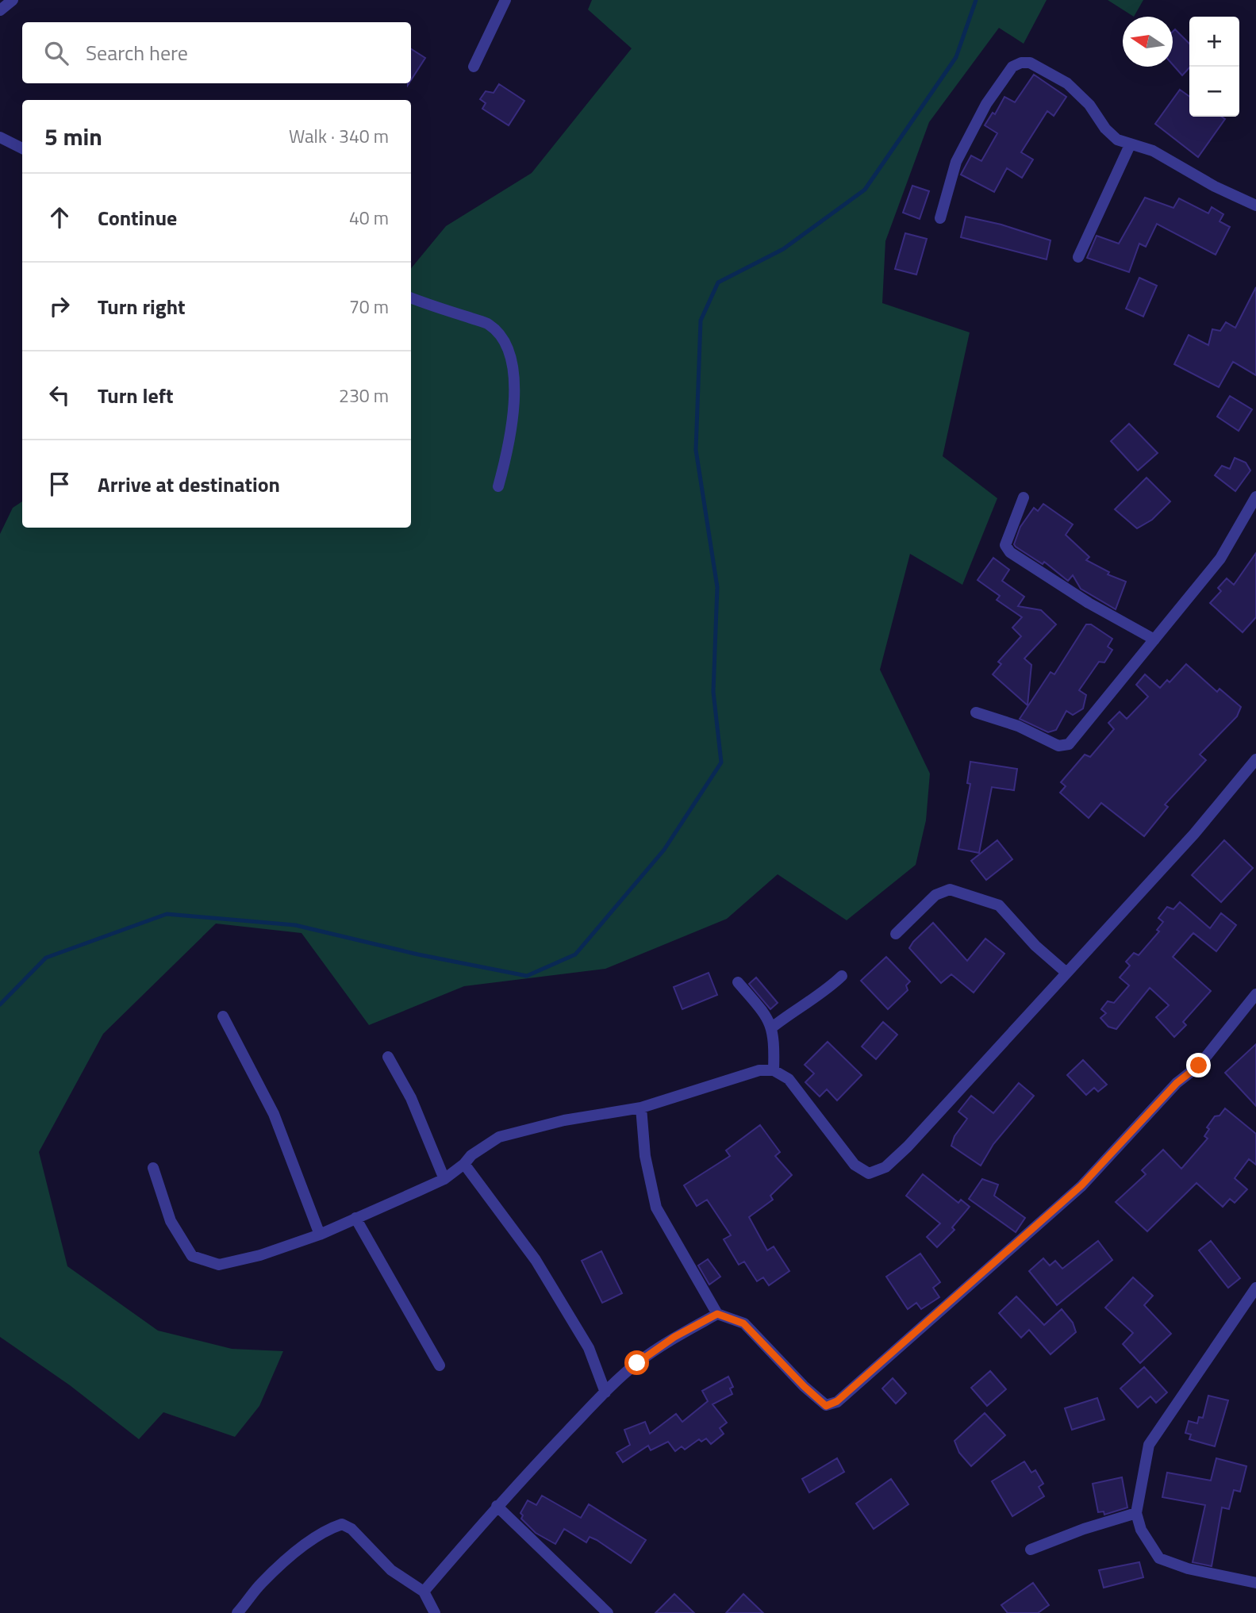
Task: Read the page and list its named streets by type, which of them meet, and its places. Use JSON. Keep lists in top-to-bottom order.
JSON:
{
  "north": "left",
  "page": {
    "map_buttons": ["+", "−"],
    "search": "Search here",
    "heading": ["5 min", "Walk · 340 m"],
    "list": [
      ["Continue", "40 m"],
      ["Turn right", "70 m"],
      ["Turn left", "230 m"],
      "Arrive at destination"
    ]
  }
}
